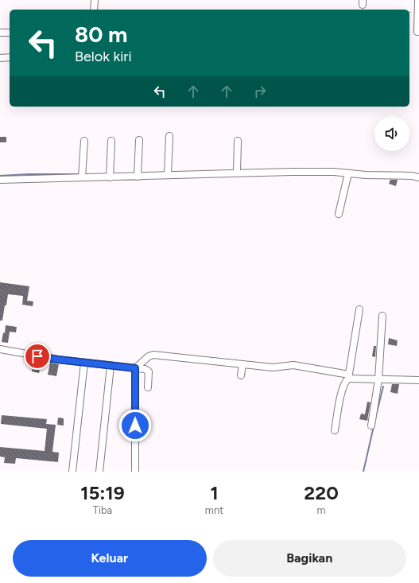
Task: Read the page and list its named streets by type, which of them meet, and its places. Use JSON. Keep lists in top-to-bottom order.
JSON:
{
  "page": {
    "turn": ["80 m", "Belok kiri"],
    "eta": [
      "15:19",
      "Tiba",
      "1",
      "mnt",
      "220",
      "m"
    ],
    "buttons": ["Keluar", "Bagikan"]
  }
}
